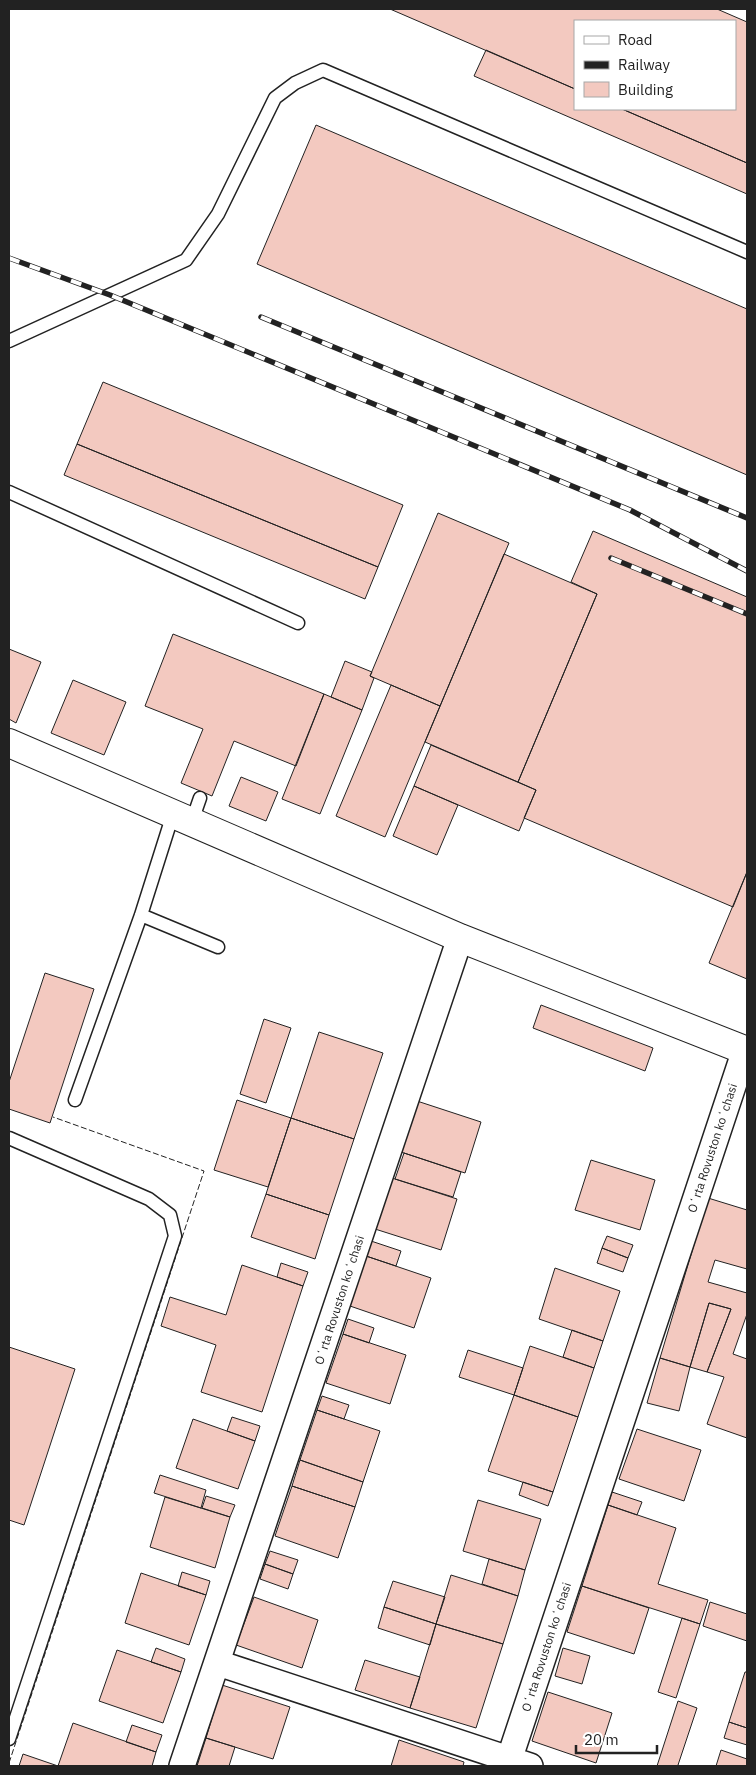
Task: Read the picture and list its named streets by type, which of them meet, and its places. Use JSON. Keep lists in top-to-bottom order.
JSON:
{
  "streets": {
    "street": ["Oʻrta Rovuston koʻchasi"]
  },
  "legend": ["Road", "Railway", "Building"],
  "scale_bar": "20 m"
}
